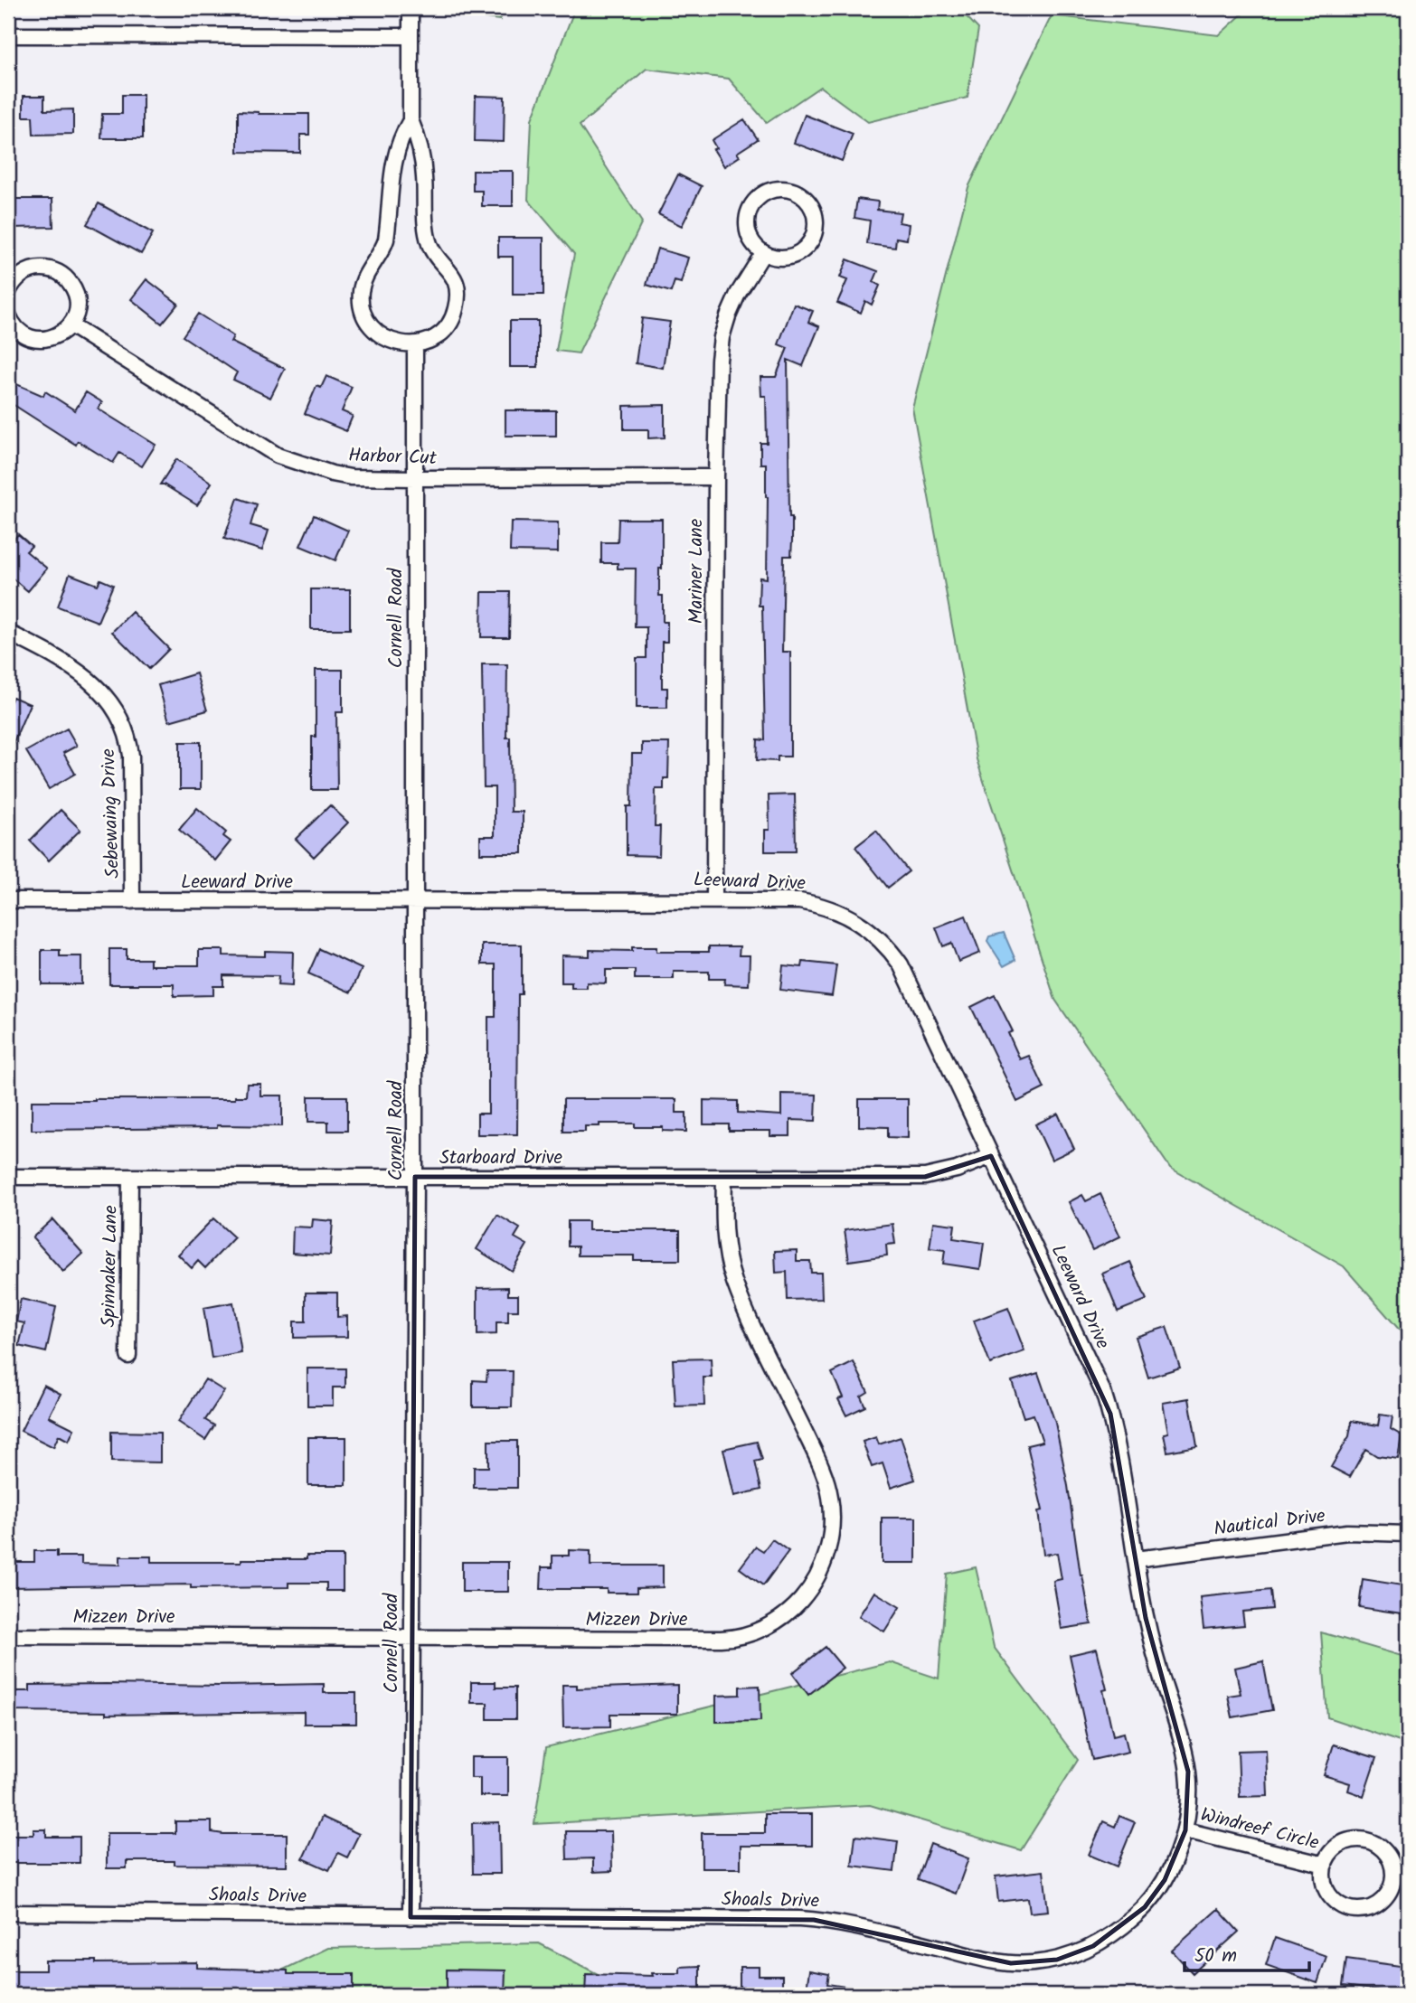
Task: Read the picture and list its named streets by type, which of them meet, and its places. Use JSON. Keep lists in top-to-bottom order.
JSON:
{
  "streets": {
    "street": [
      "Harbor Cut",
      "Mariner Lane",
      "Cornell Road",
      "Sebewaing Drive",
      "Leeward Drive",
      "Starboard Drive",
      "Spinnaker Lane",
      "Nautical Drive",
      "Mizzen Drive",
      "Windreef Circle",
      "Shoals Drive"
    ]
  },
  "crossings": [
    ["Harbor Cut", "Mariner Lane"],
    ["Harbor Cut", "Cornell Road"],
    ["Mariner Lane", "Leeward Drive"],
    ["Cornell Road", "Leeward Drive"],
    ["Cornell Road", "Starboard Drive"],
    ["Cornell Road", "Mizzen Drive"],
    ["Cornell Road", "Shoals Drive"],
    ["Sebewaing Drive", "Leeward Drive"],
    ["Leeward Drive", "Starboard Drive"],
    ["Leeward Drive", "Nautical Drive"],
    ["Leeward Drive", "Shoals Drive"],
    ["Starboard Drive", "Spinnaker Lane"],
    ["Starboard Drive", "Mizzen Drive"],
    ["Nautical Drive", "Shoals Drive"],
    ["Windreef Circle", "Shoals Drive"]
  ],
  "scale_bar": "50 m"
}
